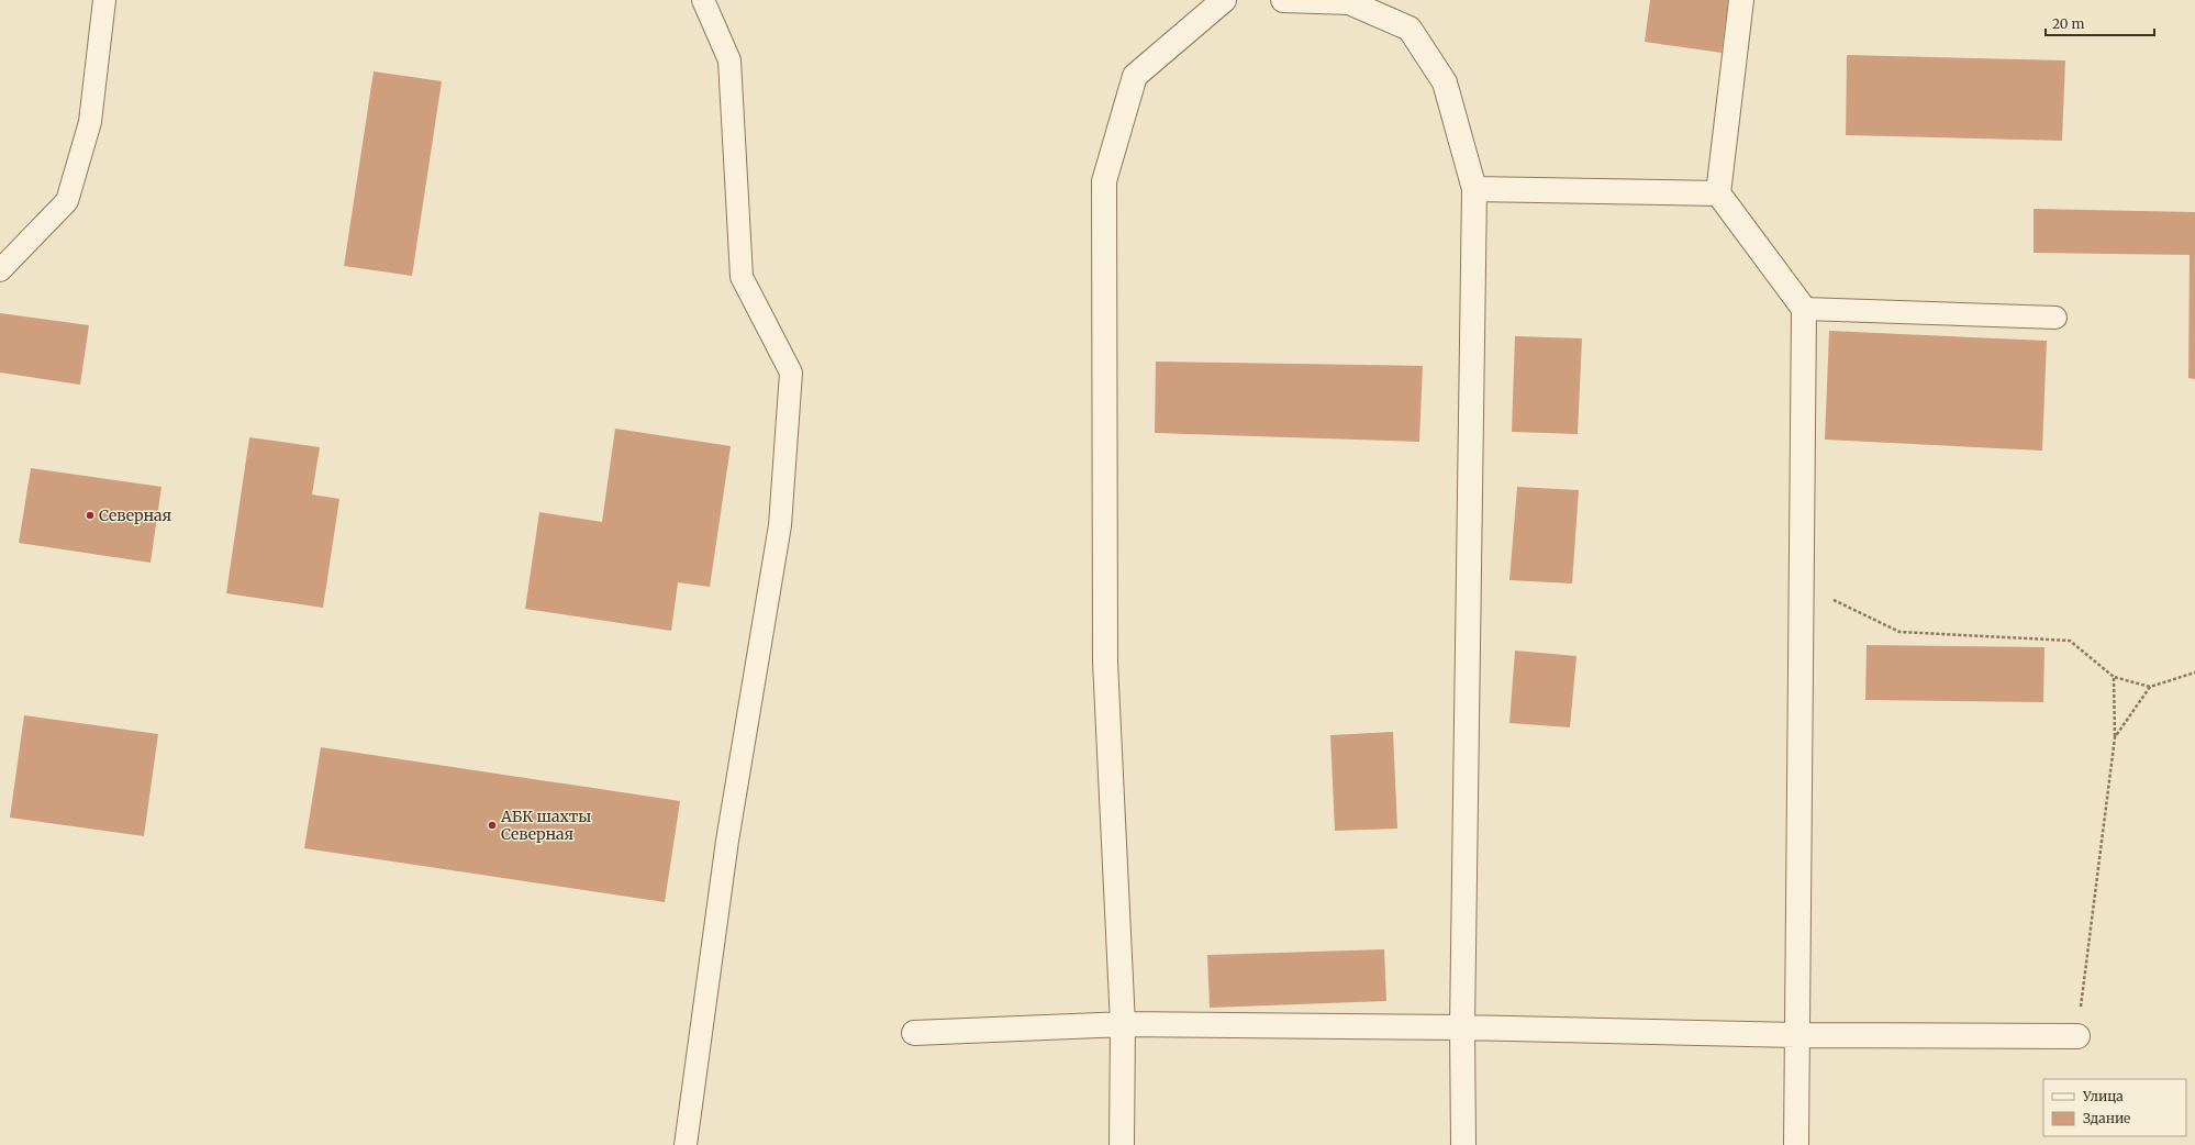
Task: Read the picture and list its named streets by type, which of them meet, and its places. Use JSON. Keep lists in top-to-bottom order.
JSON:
{
  "places": ["Северная", "АБК шахты Северная"],
  "legend": ["Улица", "Здание"],
  "scale_bar": "20 m"
}
